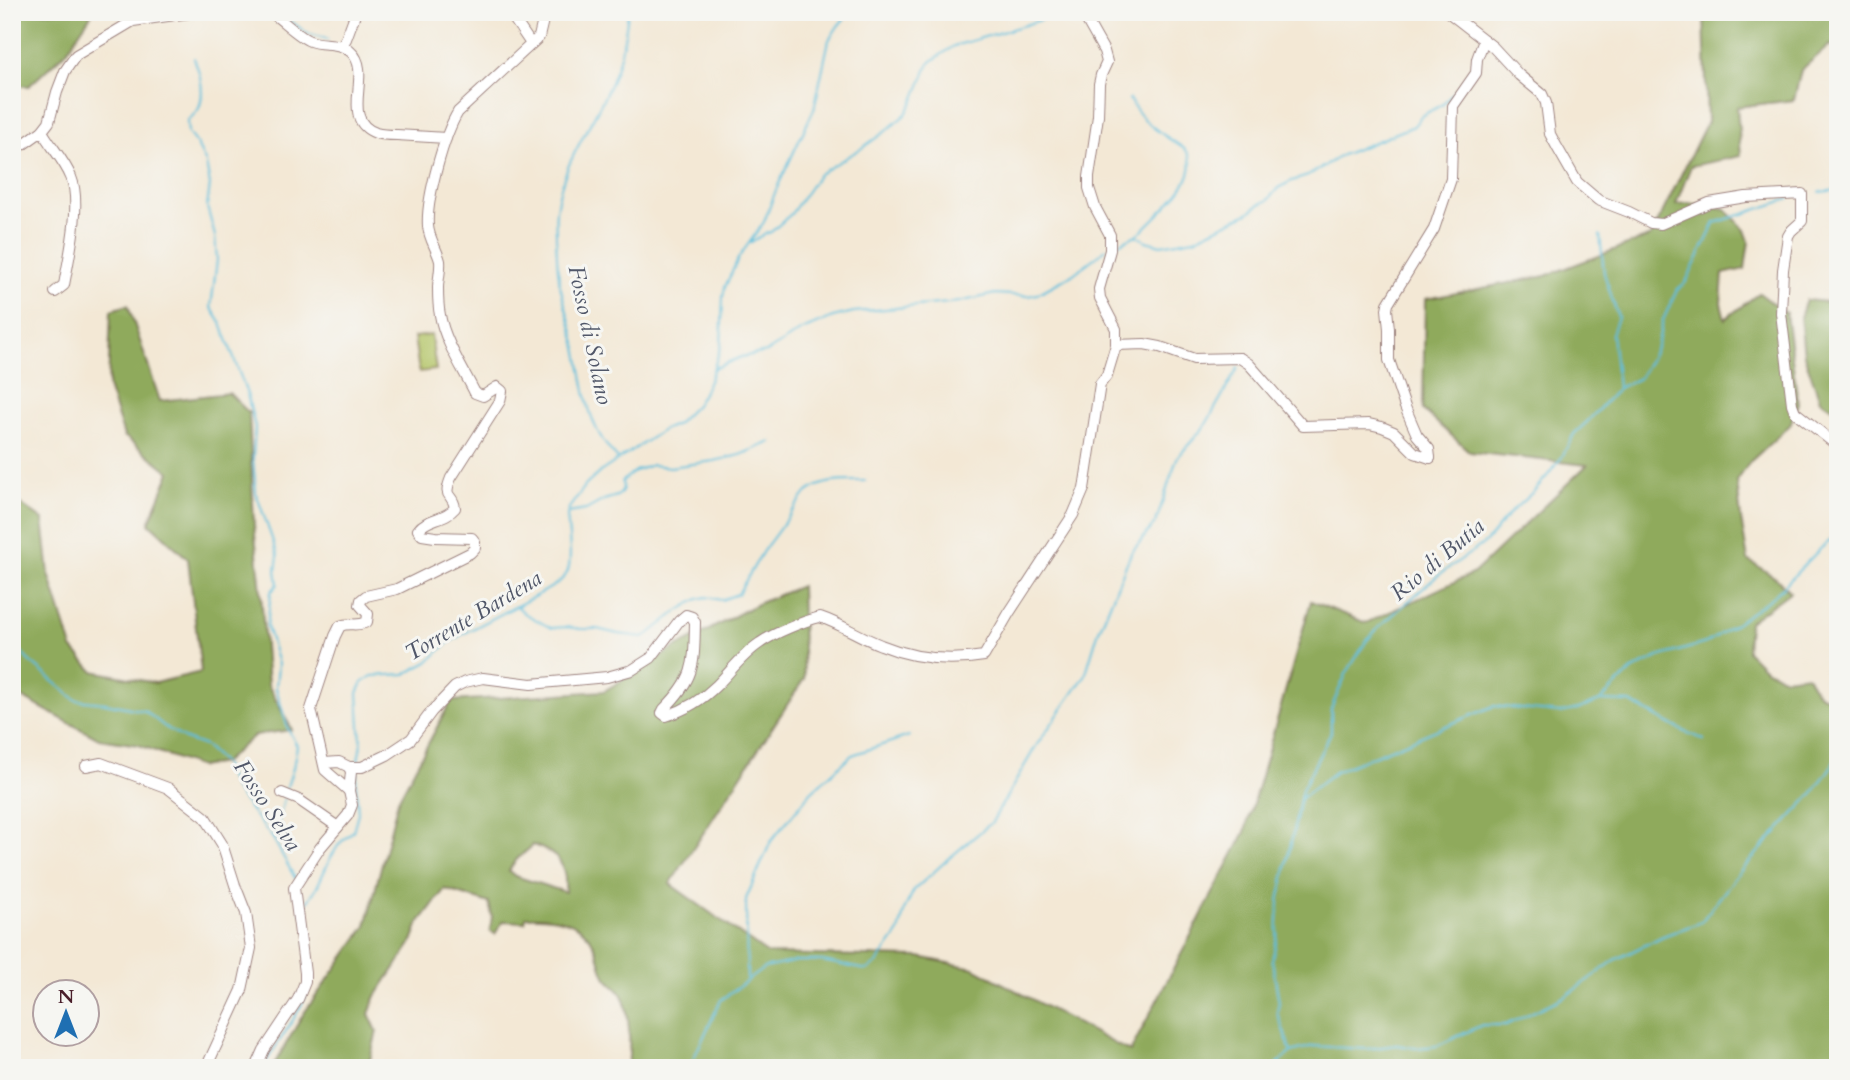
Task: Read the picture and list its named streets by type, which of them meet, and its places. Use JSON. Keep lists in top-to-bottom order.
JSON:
{
  "water": [
    "Fosso di Solano",
    "Rio di Butia",
    "Torrente Bardena",
    "Fosso Selva"
  ],
  "north": "top"
}
